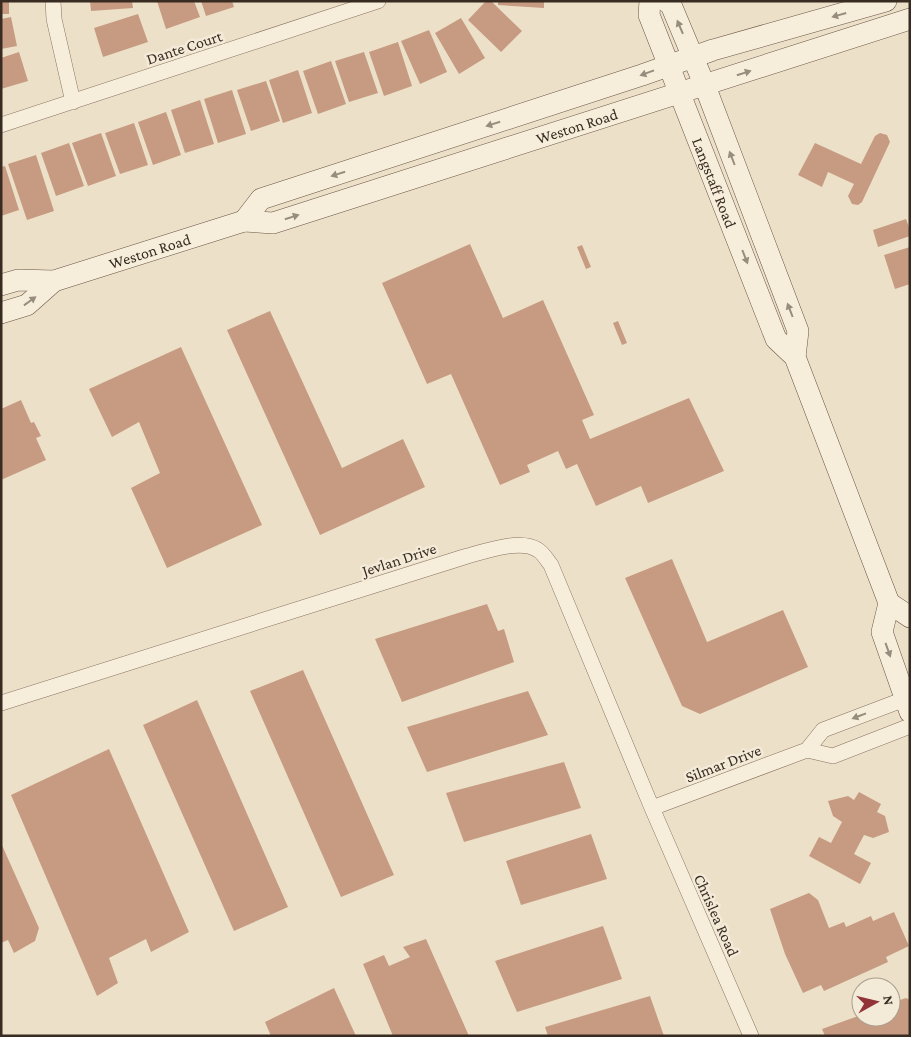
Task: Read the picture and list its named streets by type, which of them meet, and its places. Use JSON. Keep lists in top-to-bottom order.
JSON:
{
  "streets": {
    "main road": ["Weston Road", "Langstaff Road"],
    "street": [
      "Dante Court",
      "Jevlan Drive",
      "Silmar Drive",
      "Chrislea Road"
    ]
  },
  "crossings": [
    ["Weston Road", "Langstaff Road"],
    ["Jevlan Drive", "Silmar Drive"],
    ["Jevlan Drive", "Chrislea Road"],
    ["Silmar Drive", "Chrislea Road"]
  ],
  "north": "right"
}
